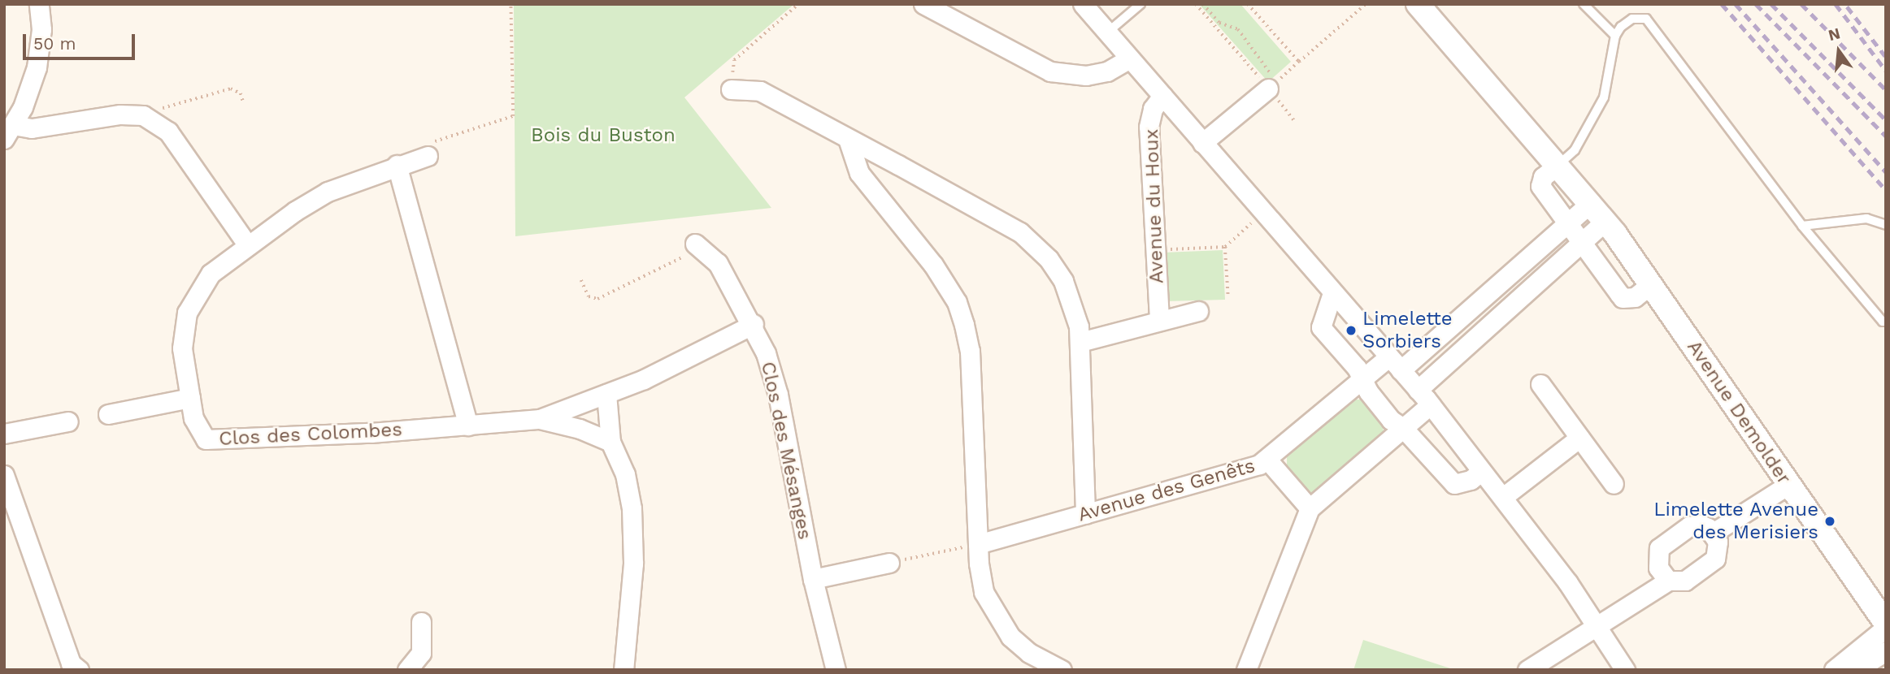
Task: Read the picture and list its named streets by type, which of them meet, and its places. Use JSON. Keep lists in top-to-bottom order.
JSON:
{
  "streets": {
    "street": [
      "Avenue du Houx",
      "Avenue Demolder",
      "Clos des Colombes",
      "Clos des Mésanges",
      "Avenue des Genêts"
    ]
  },
  "crossings": [
    ["Avenue Demolder", "Avenue des Genêts"]
  ],
  "parks": ["Bois du Buston"],
  "places": ["Limelette Sorbiers", "Limelette Avenue des Merisiers"],
  "scale_bar": "50 m",
  "north": "top"
}
